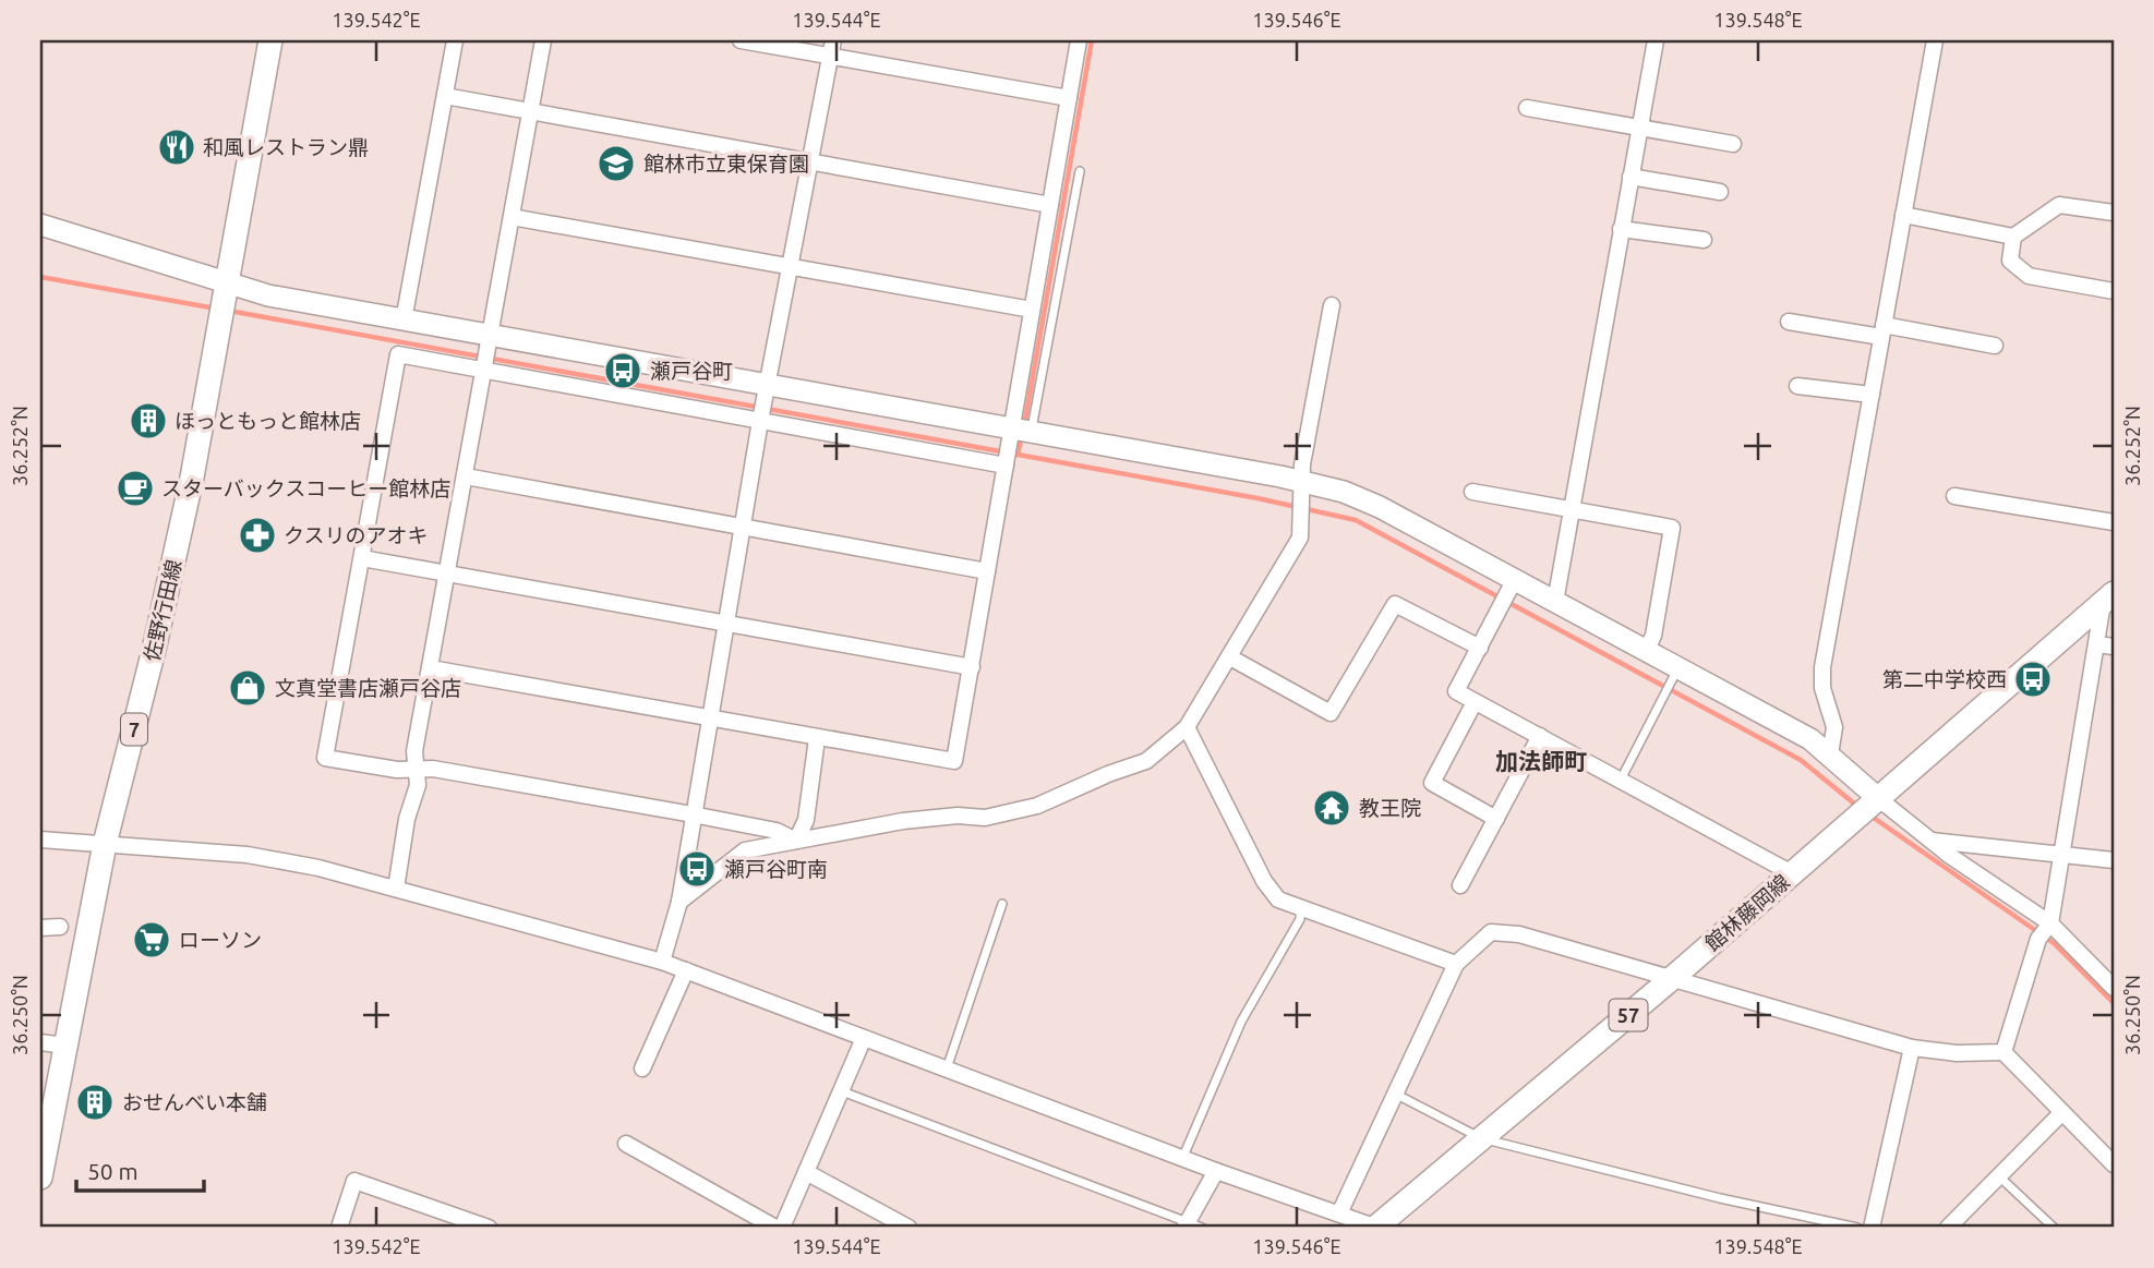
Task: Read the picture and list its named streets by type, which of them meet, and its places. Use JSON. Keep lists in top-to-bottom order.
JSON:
{
  "streets": {
    "main road": [
      "佐野行田線",
      "7",
      "館林藤岡線",
      "57"
    ]
  },
  "districts": ["加法師町"],
  "places": {
    "restaurant": ["和風レストラン鼎"],
    "school or university": ["館林市立東保育園"],
    "bus stop": ["瀬戸谷町", "第二中学校西", "瀬戸谷町南"],
    "building": ["ほっともっと館林店", "おせんべい本舗"],
    "cafe": ["スターバックスコーヒー館林店"],
    "pharmacy": ["クスリのアオキ"],
    "shop": ["文真堂書店瀬戸谷店"],
    "temple": ["教王院"],
    "supermarket": ["ローソン"]
  },
  "scale_bar": "50 m",
  "coordinates": [
    "139.542°E",
    "139.544°E",
    "139.546°E",
    "139.548°E",
    "36.252°N",
    "36.250°N"
  ]
}
